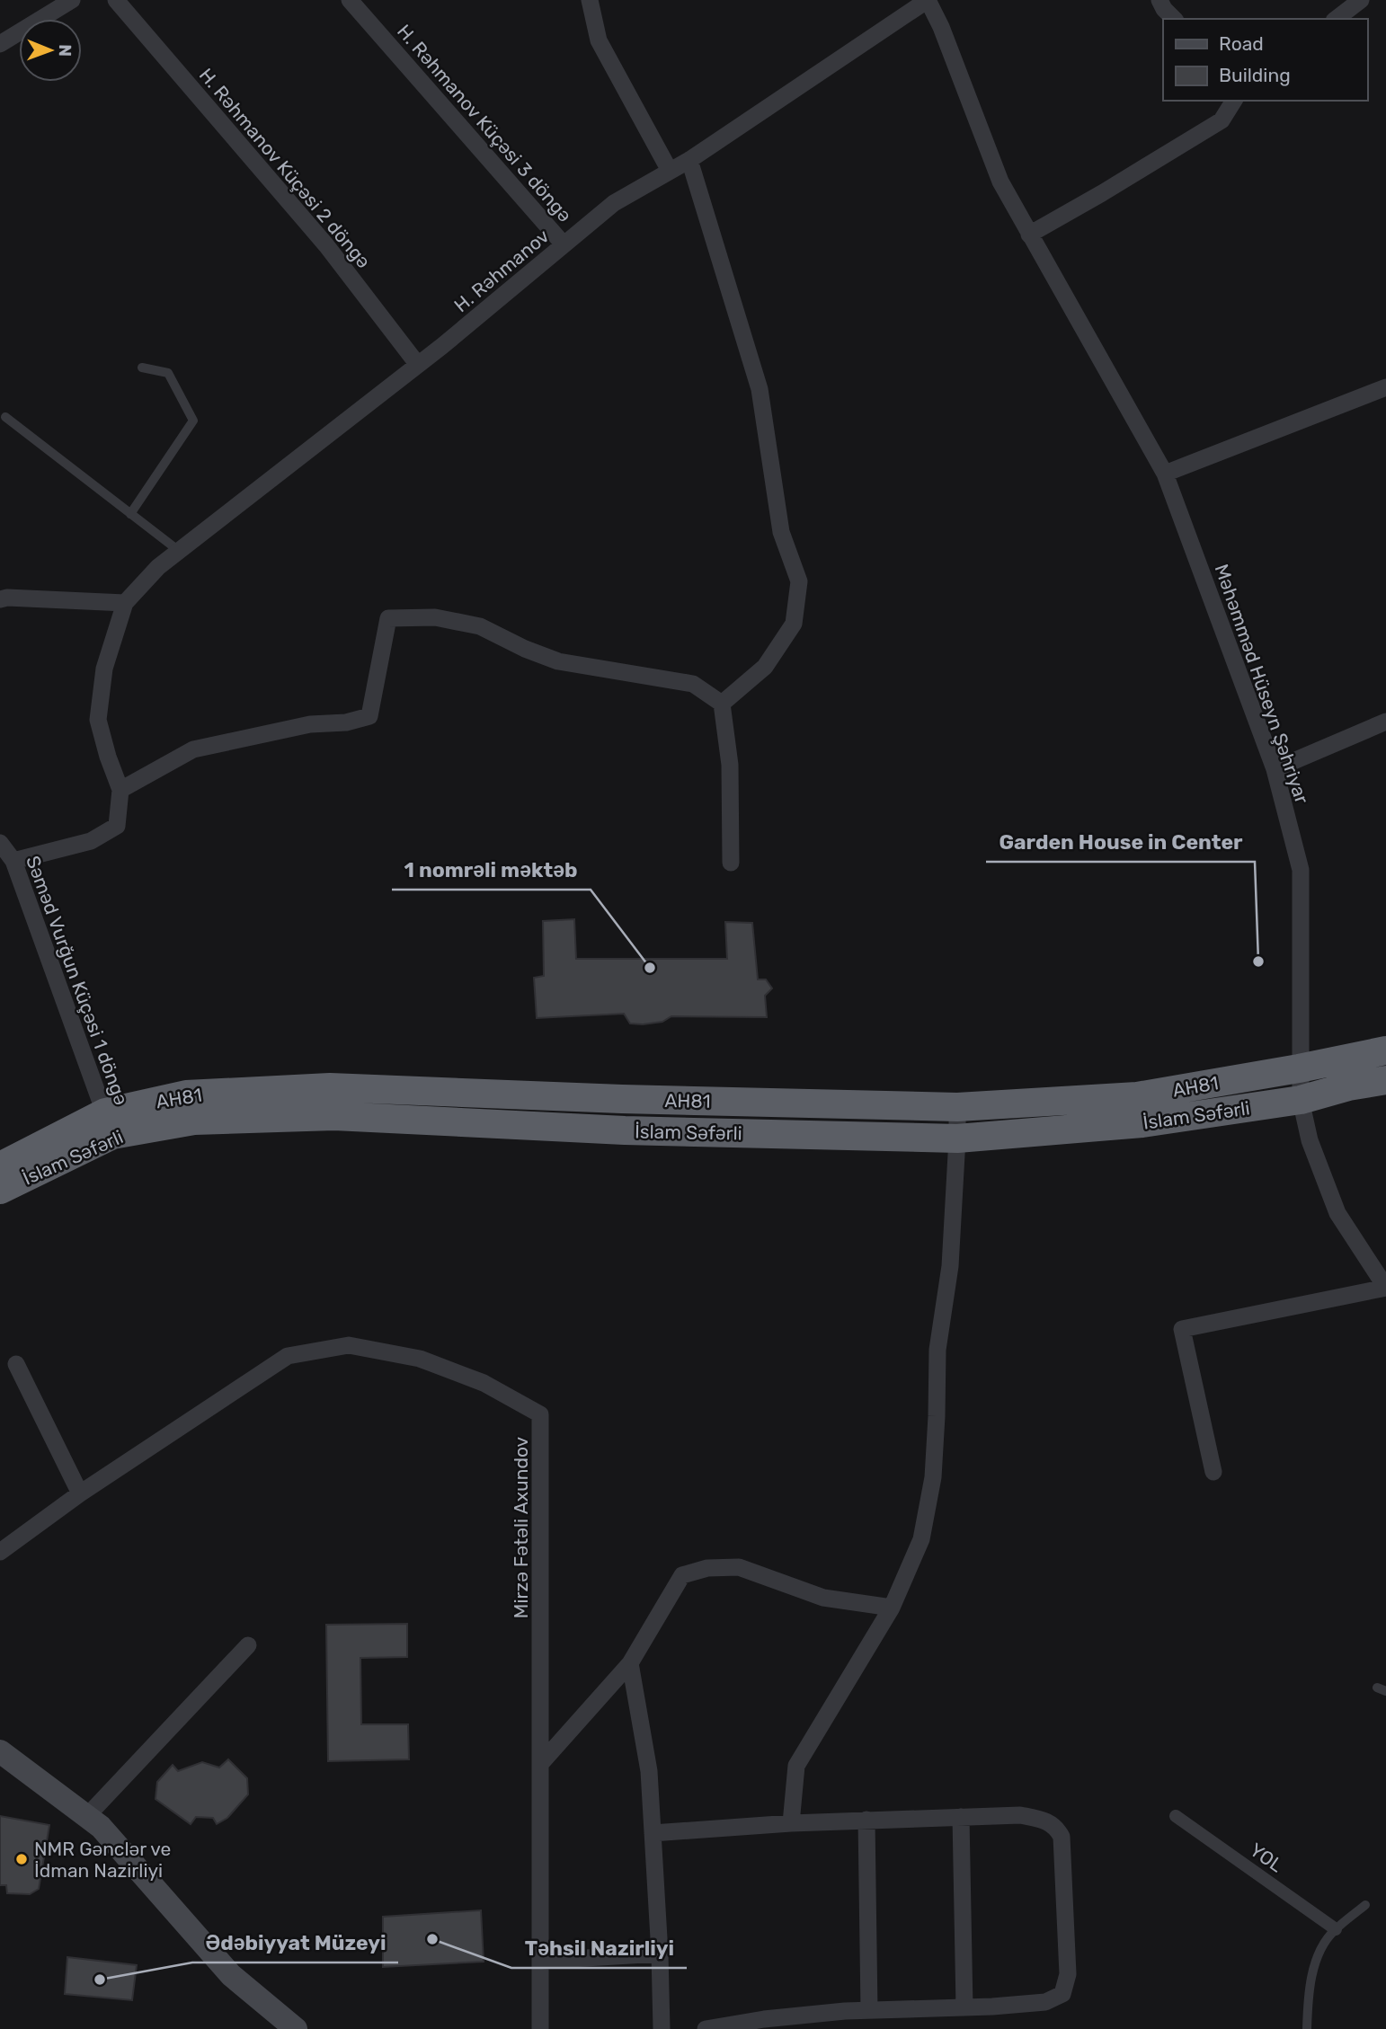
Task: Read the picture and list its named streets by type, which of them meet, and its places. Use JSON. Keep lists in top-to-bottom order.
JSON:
{
  "streets": {
    "highway": ["AH81", "İslam Səfərli"],
    "street": [
      "H. Rəhmanov Küçəsi 3 döngə",
      "H. Rəhmanov Küçəsi 2 döngə",
      "H. Rəhmanov",
      "Məhəmməd Hüseyn Şəhriyar",
      "Səməd Vurğun Küçəsi 1 döngə",
      "Mirzə Fətəli Axundov",
      "YOL"
    ]
  },
  "crossings": [
    ["H. Rəhmanov Küçəsi 3 döngə", "H. Rəhmanov"],
    ["H. Rəhmanov Küçəsi 2 döngə", "H. Rəhmanov"],
    ["H. Rəhmanov", "Məhəmməd Hüseyn Şəhriyar"],
    ["Məhəmməd Hüseyn Şəhriyar", "AH81"],
    ["Məhəmməd Hüseyn Şəhriyar", "İslam Səfərli"],
    ["Səməd Vurğun Küçəsi 1 döngə", "AH81"],
    ["Səməd Vurğun Küçəsi 1 döngə", "İslam Səfərli"],
    ["AH81", "İslam Səfərli"]
  ],
  "places": [
    "Garden House in Center",
    "1 nomrəli məktəb",
    "NMR Gənclər ve İdman Nazirliyi",
    "Təhsil Nazirliyi",
    "Ədəbiyyat Müzeyi"
  ],
  "legend": ["Road", "Building"],
  "north": "right"
}
